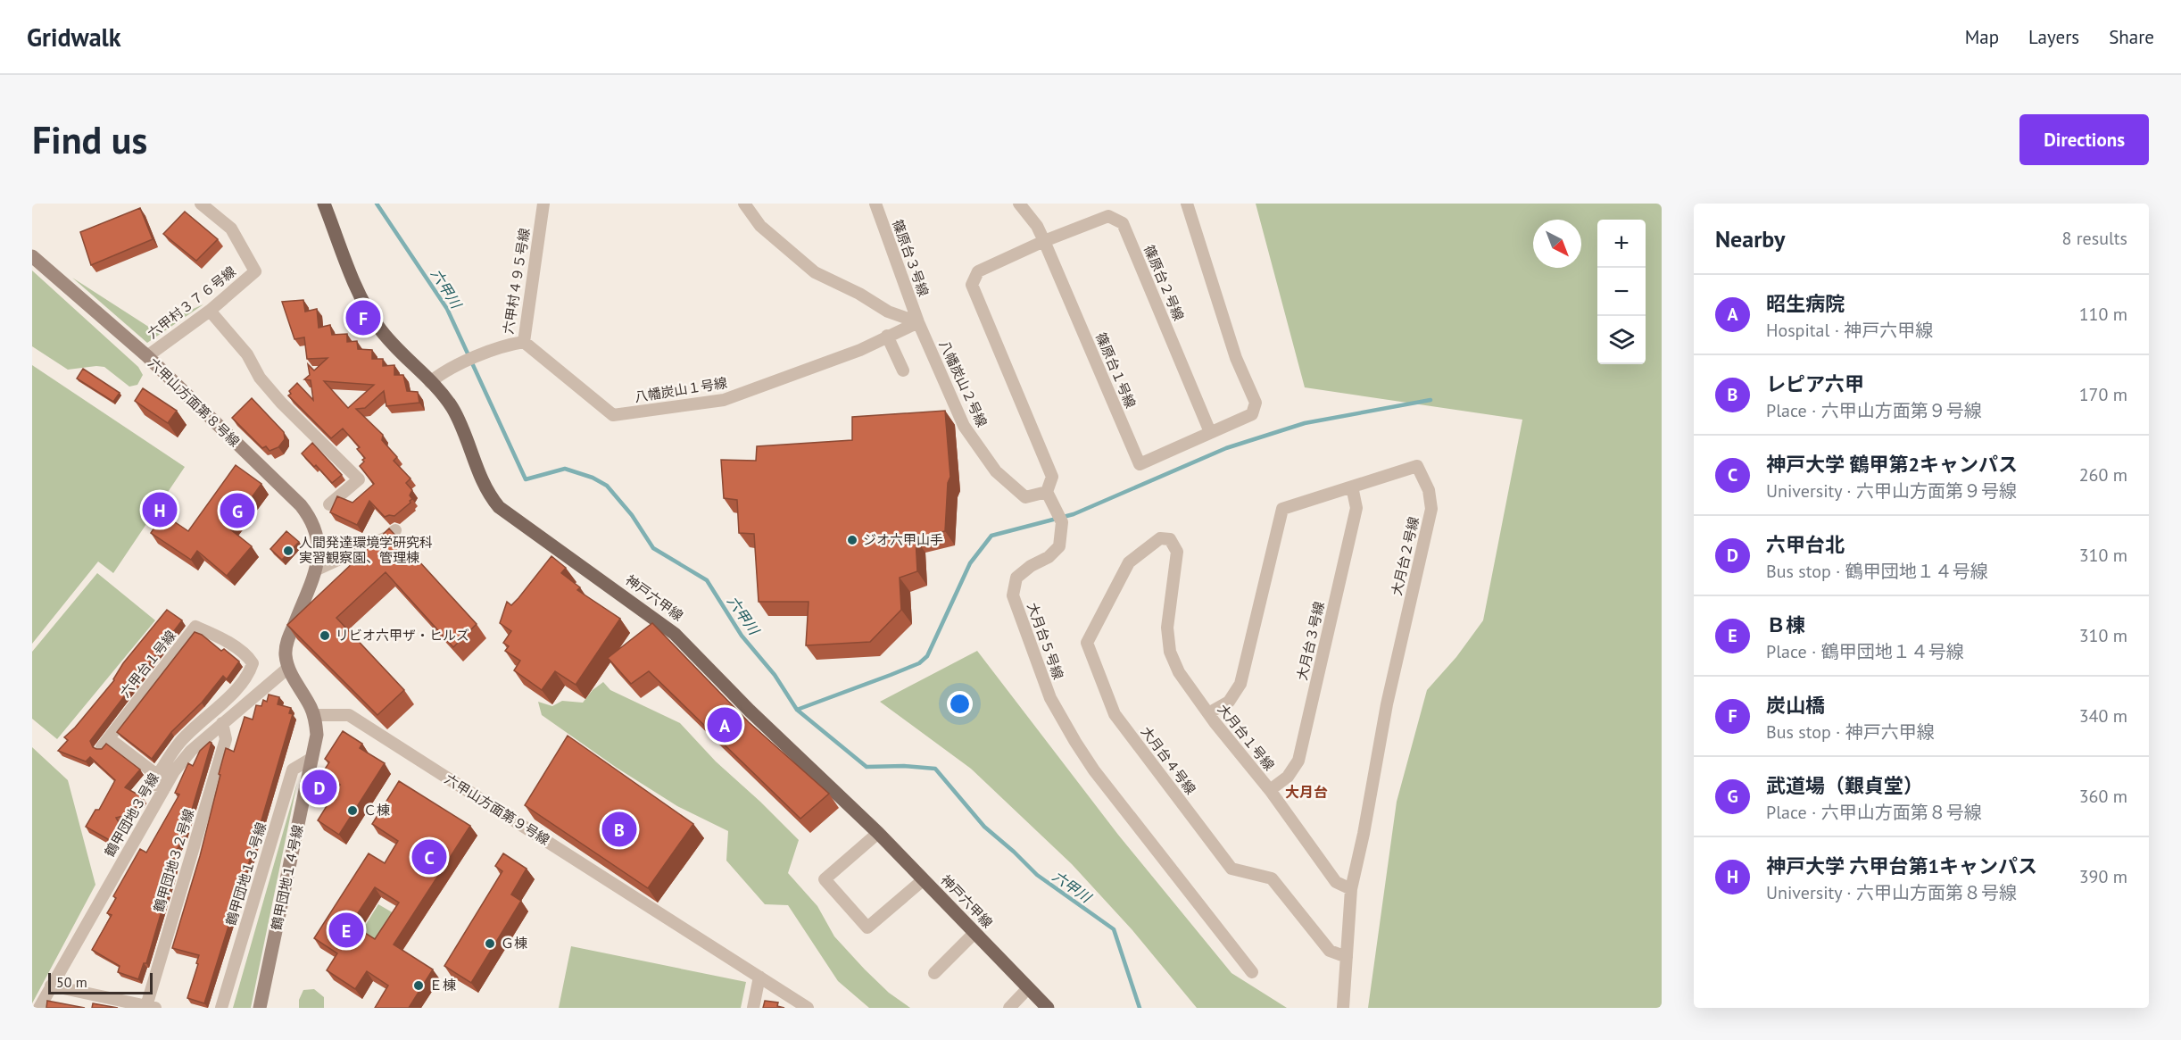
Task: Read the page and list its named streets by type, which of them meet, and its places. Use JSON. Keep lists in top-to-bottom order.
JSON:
{
  "streets": {
    "main road": ["神戸六甲線"],
    "street": [
      "篠原台３号線",
      "六甲村４９５号線",
      "篠原台２号線",
      "六甲村３７６号線",
      "篠原台１号線",
      "八幡炭山２号線",
      "八幡炭山１号線",
      "六甲山方面第８号線",
      "大月台２号線",
      "大月台５号線",
      "大月台３号線",
      "六甲台１号線",
      "大月台１号線",
      "大月台４号線",
      "六甲山方面第９号線",
      "鶴甲団地３号線",
      "鶴甲団地３２号線",
      "鶴甲団地１３号線",
      "鶴甲団地１４号線"
    ]
  },
  "crossings": [
    ["篠原台３号線", "八幡炭山２号線"],
    ["篠原台３号線", "八幡炭山１号線"],
    ["六甲村４９５号線", "八幡炭山１号線"],
    ["六甲村４９５号線", "神戸六甲線"],
    ["篠原台２号線", "篠原台１号線"],
    ["六甲村３７６号線", "六甲山方面第８号線"],
    ["八幡炭山２号線", "八幡炭山１号線"],
    ["八幡炭山２号線", "大月台５号線"],
    ["大月台２号線", "大月台３号線"],
    ["大月台２号線", "大月台１号線"],
    ["大月台３号線", "大月台１号線"],
    ["六甲台１号線", "鶴甲団地３号線"],
    ["大月台１号線", "大月台４号線"],
    ["六甲山方面第９号線", "鶴甲団地１４号線"],
    ["鶴甲団地３号線", "鶴甲団地３２号線"],
    ["鶴甲団地１３号線", "鶴甲団地１４号線"]
  ],
  "districts": ["大月台"],
  "water": ["六甲川"],
  "places": [
    "ジオ六甲山手",
    "人間発達環境学研究科 実習観察園、管理棟",
    "リビオ六甲ザ・ヒルズ",
    "Ｃ棟",
    "Ｇ棟",
    "Ｅ棟"
  ],
  "scale_bar": "50 m",
  "north": "bottom right",
  "page": {
    "header": "Gridwalk",
    "nav": ["Map", "Layers", "Share"],
    "buttons": "Directions",
    "title": "Find us",
    "heading": ["Nearby", "8 results"],
    "map_buttons": ["+", "−"],
    "list": [
      {
        "mark": "A",
        "name": "昭生病院",
        "note": "Hospital · 神戸六甲線",
        "value": "110 m"
      },
      {
        "mark": "B",
        "name": "レピア六甲",
        "note": "Place · 六甲山方面第９号線",
        "value": "170 m"
      },
      {
        "mark": "C",
        "name": "神戸大学 鶴甲第2キャンパス",
        "note": "University · 六甲山方面第９号線",
        "value": "260 m"
      },
      {
        "mark": "D",
        "name": "六甲台北",
        "note": "Bus stop · 鶴甲団地１４号線",
        "value": "310 m"
      },
      {
        "mark": "E",
        "name": "Ｂ棟",
        "note": "Place · 鶴甲団地１４号線",
        "value": "310 m"
      },
      {
        "mark": "F",
        "name": "炭山橋",
        "note": "Bus stop · 神戸六甲線",
        "value": "340 m"
      },
      {
        "mark": "G",
        "name": "武道場（艱貞堂）",
        "note": "Place · 六甲山方面第８号線",
        "value": "360 m"
      },
      {
        "mark": "H",
        "name": "神戸大学 六甲台第1キャンパス",
        "note": "University · 六甲山方面第８号線",
        "value": "390 m"
      }
    ],
    "pins": [
      "F",
      "H",
      "G",
      "A",
      "D",
      "B",
      "C",
      "E"
    ],
    "scale": "50 m"
  }
}
